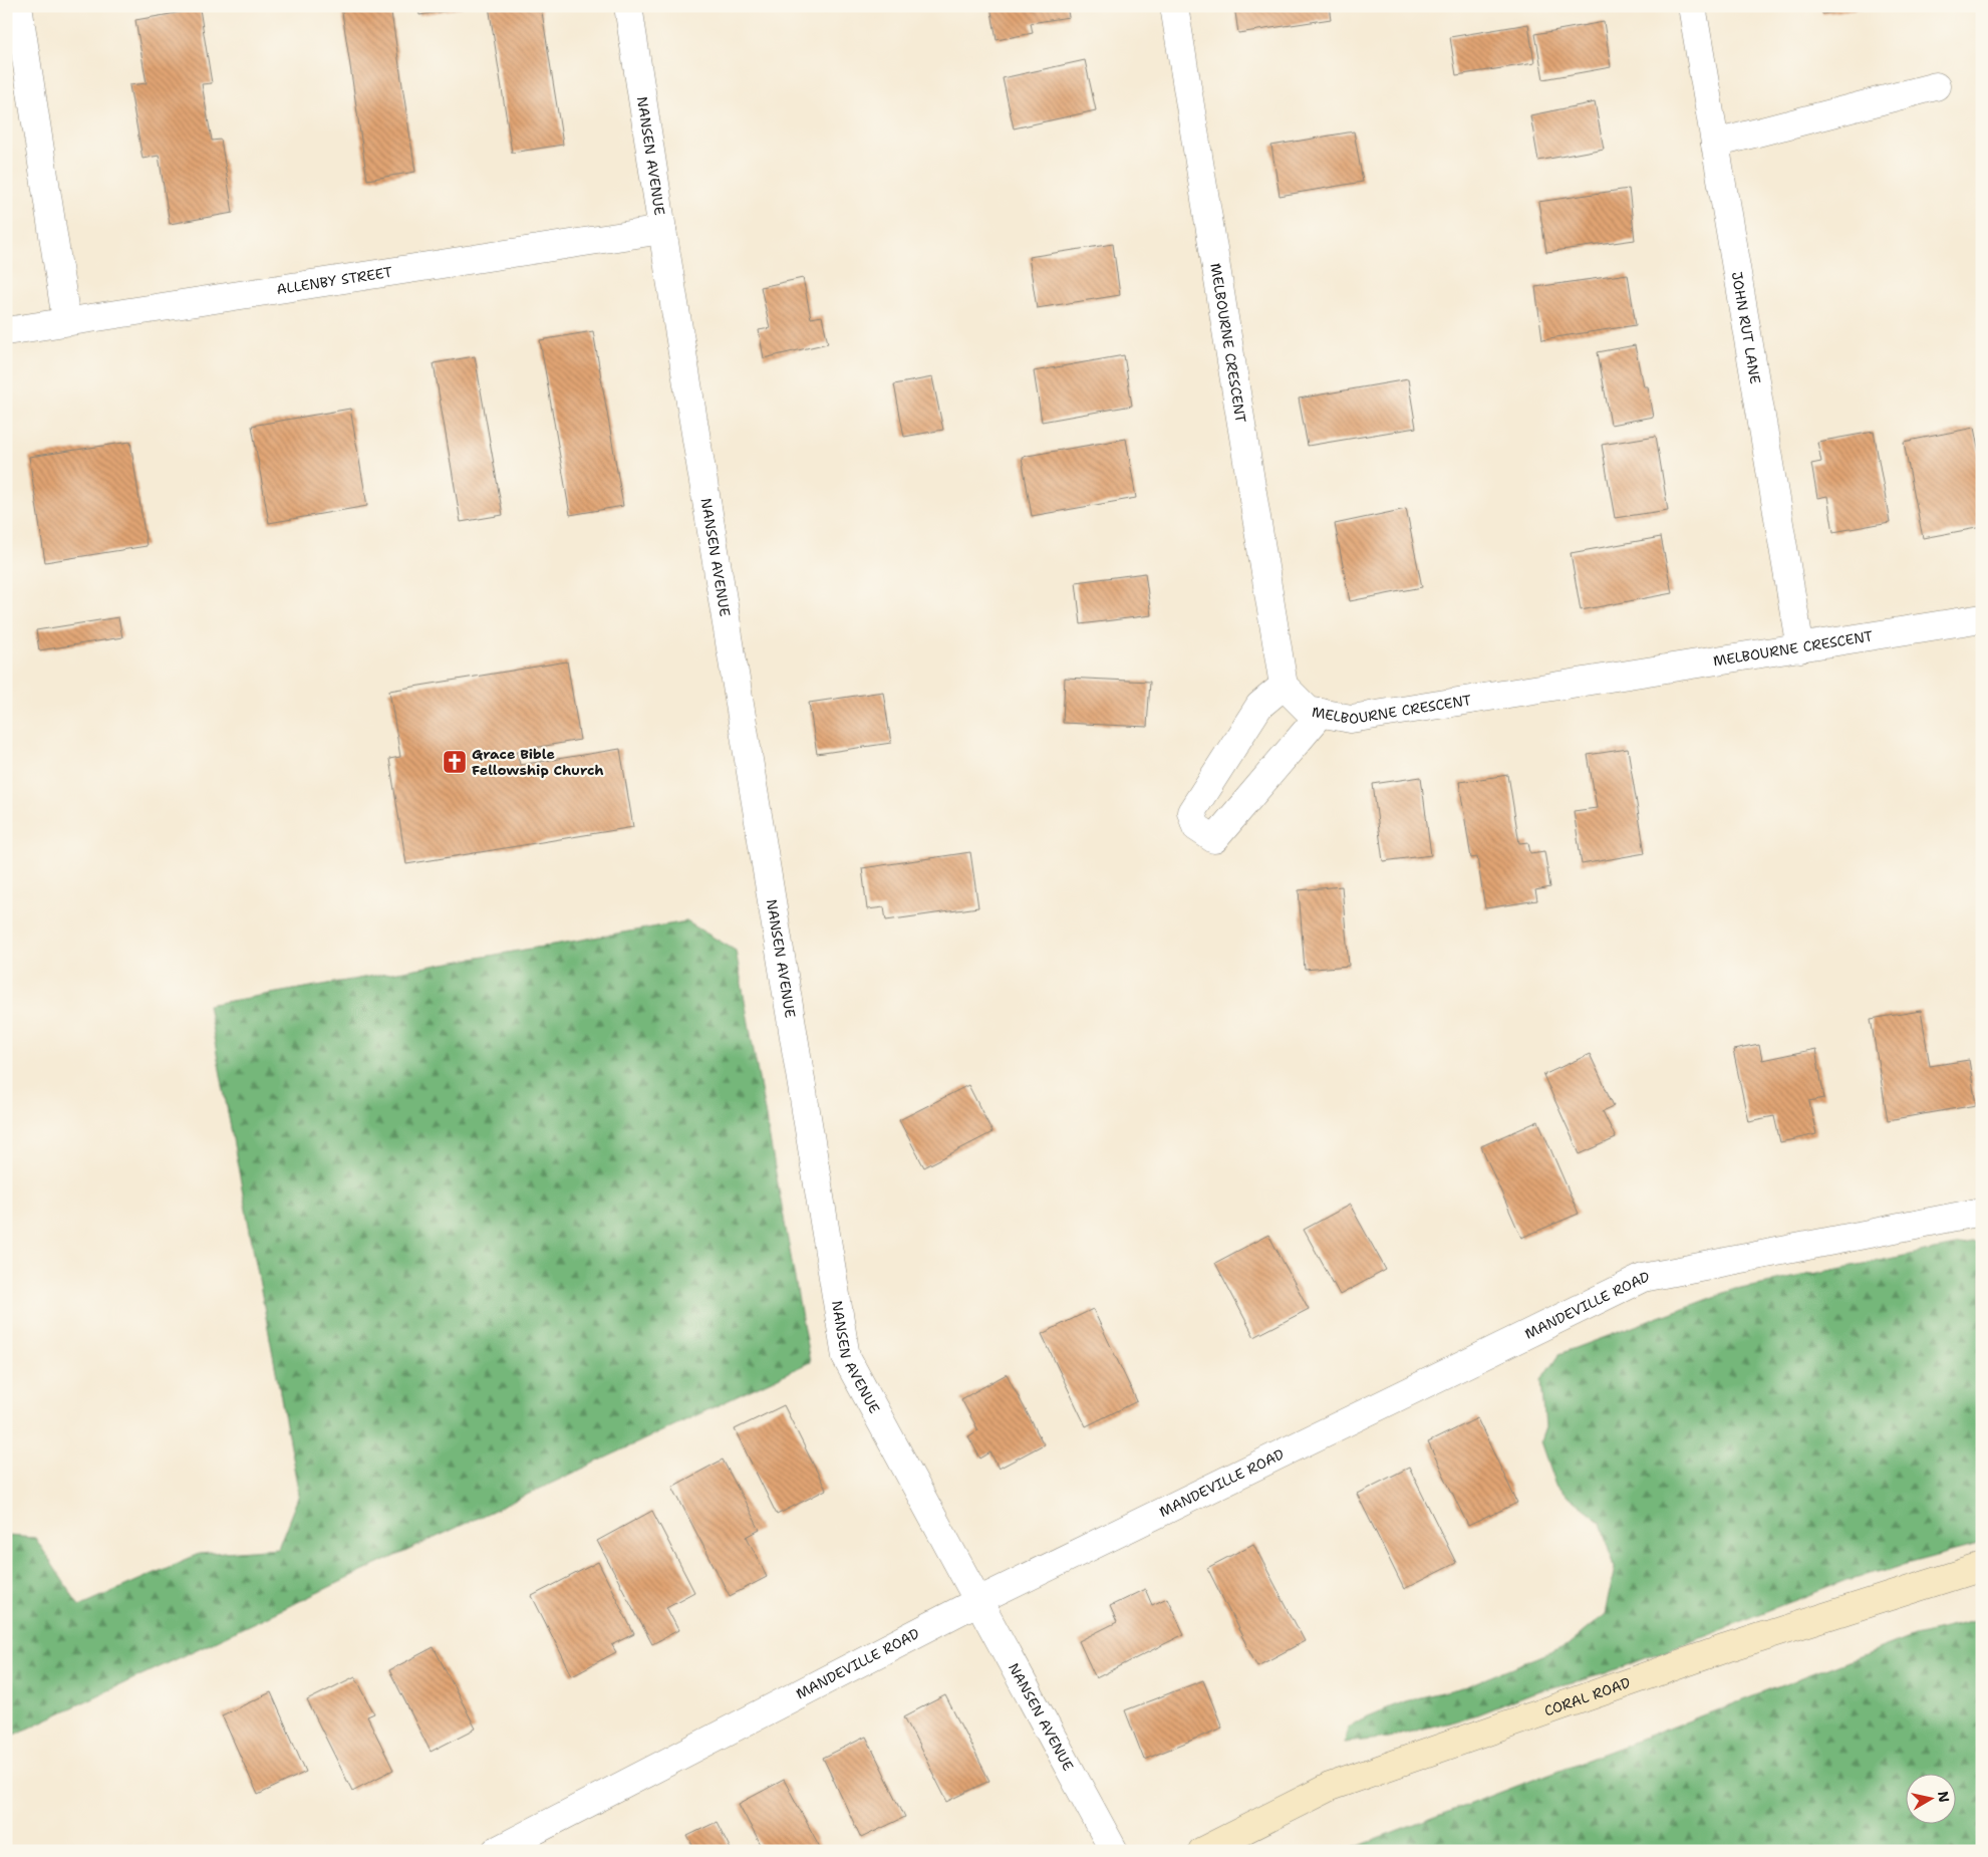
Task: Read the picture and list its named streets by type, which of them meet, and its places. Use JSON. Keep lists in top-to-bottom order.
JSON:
{
  "streets": {
    "main road": ["CORAL ROAD"],
    "street": [
      "NANSEN AVENUE",
      "ALLENBY STREET",
      "JOHN RUT LANE",
      "MELBOURNE CRESCENT",
      "MANDEVILLE ROAD"
    ]
  },
  "crossings": [
    ["NANSEN AVENUE", "ALLENBY STREET"],
    ["NANSEN AVENUE", "MANDEVILLE ROAD"],
    ["JOHN RUT LANE", "MELBOURNE CRESCENT"]
  ],
  "places": {
    "church": ["Grace Bible Fellowship Church"]
  },
  "north": "right"
}
